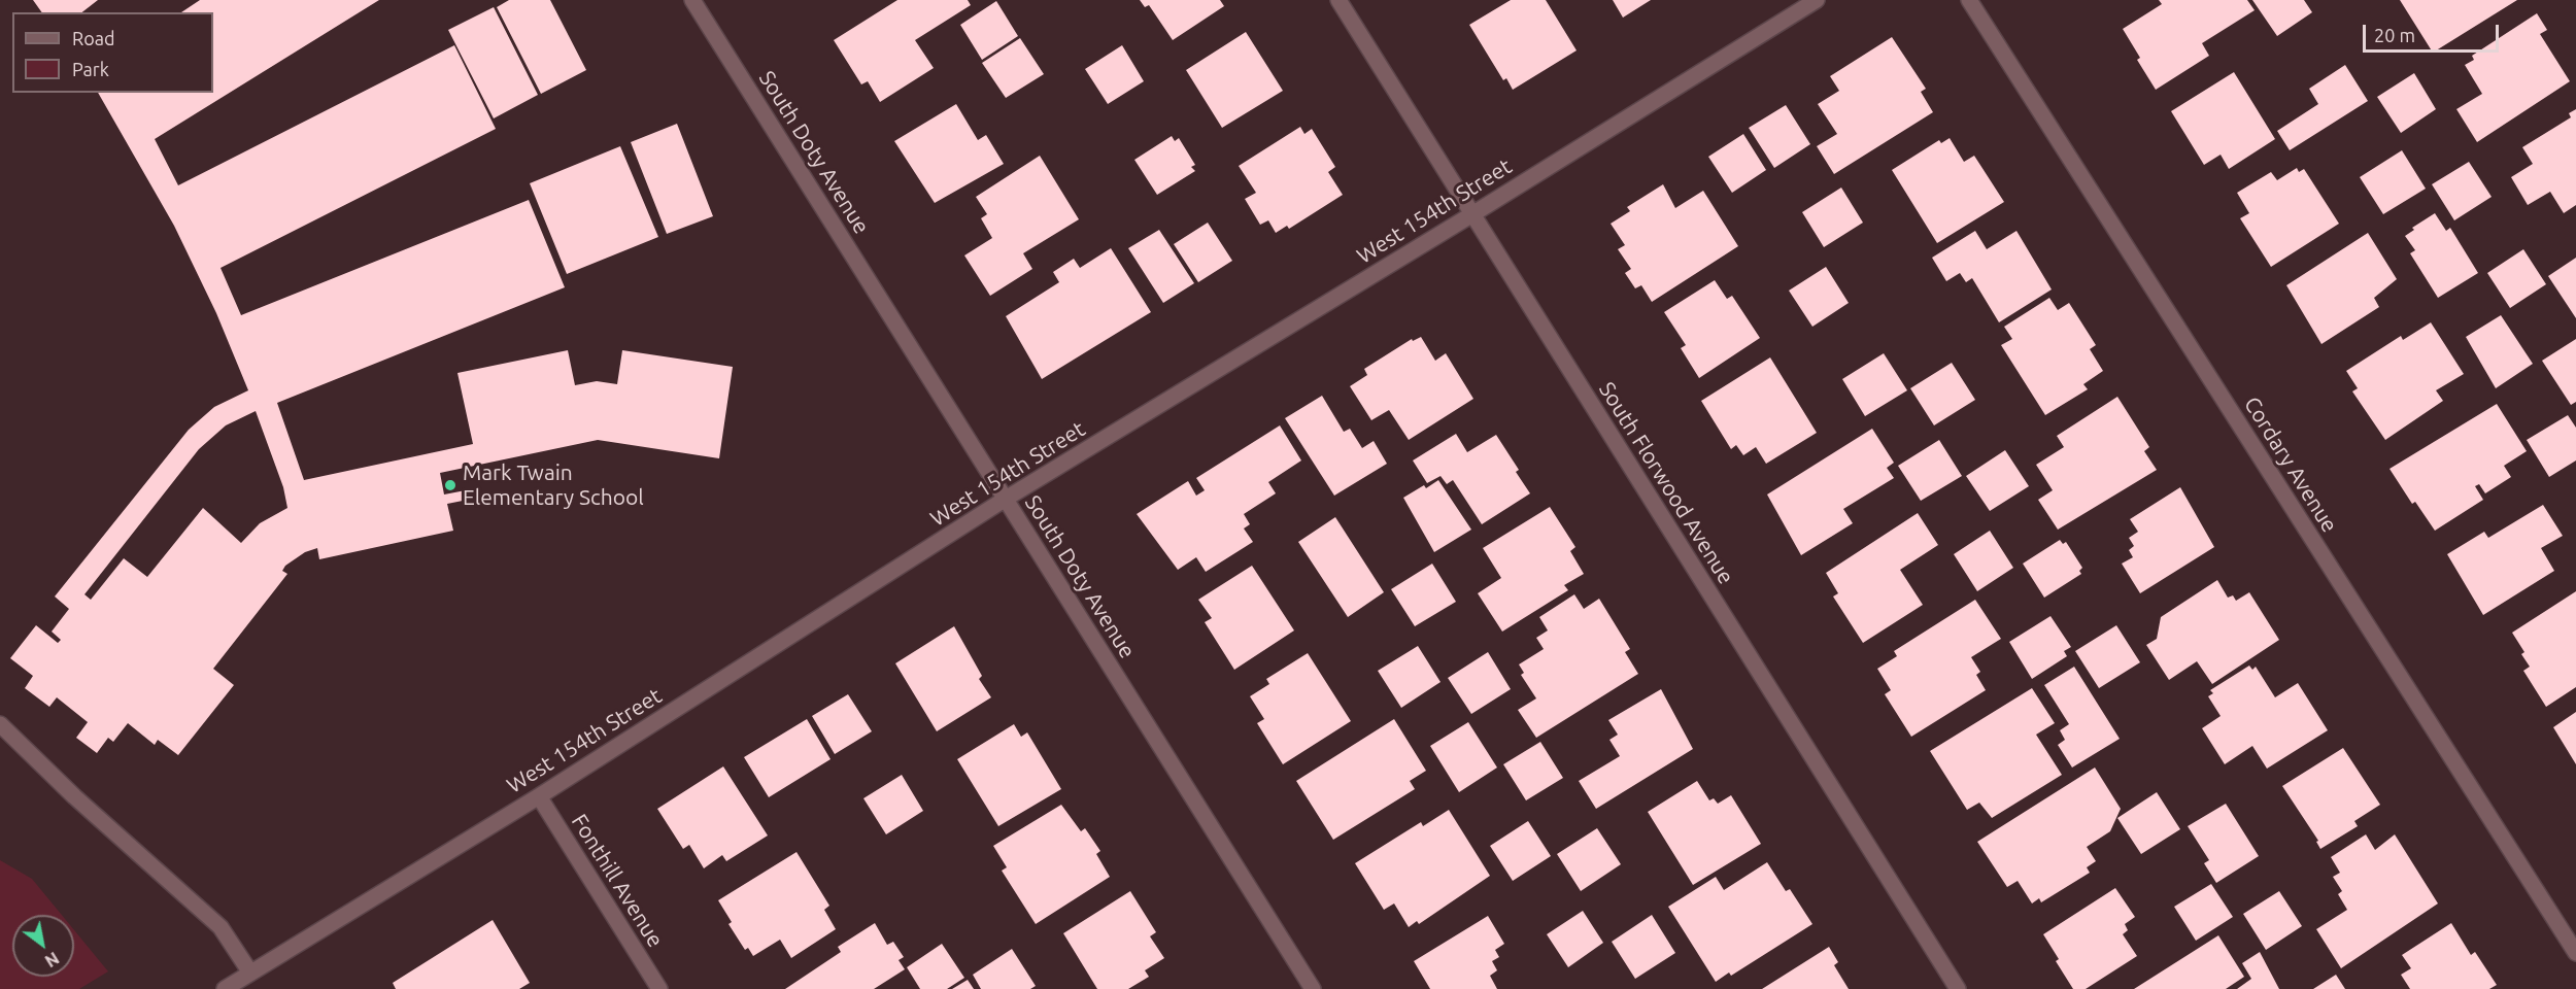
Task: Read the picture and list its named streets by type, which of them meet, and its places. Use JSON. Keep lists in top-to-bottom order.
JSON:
{
  "streets": {
    "street": [
      "South Doty Avenue",
      "West 154th Street",
      "Cordary Avenue",
      "South Florwood Avenue",
      "Fonthill Avenue"
    ]
  },
  "crossings": [
    ["South Doty Avenue", "West 154th Street"],
    ["West 154th Street", "South Florwood Avenue"],
    ["West 154th Street", "Fonthill Avenue"]
  ],
  "places": ["Mark Twain Elementary School"],
  "legend": ["Road", "Park"],
  "scale_bar": "20 m",
  "north": "bottom right"
}
